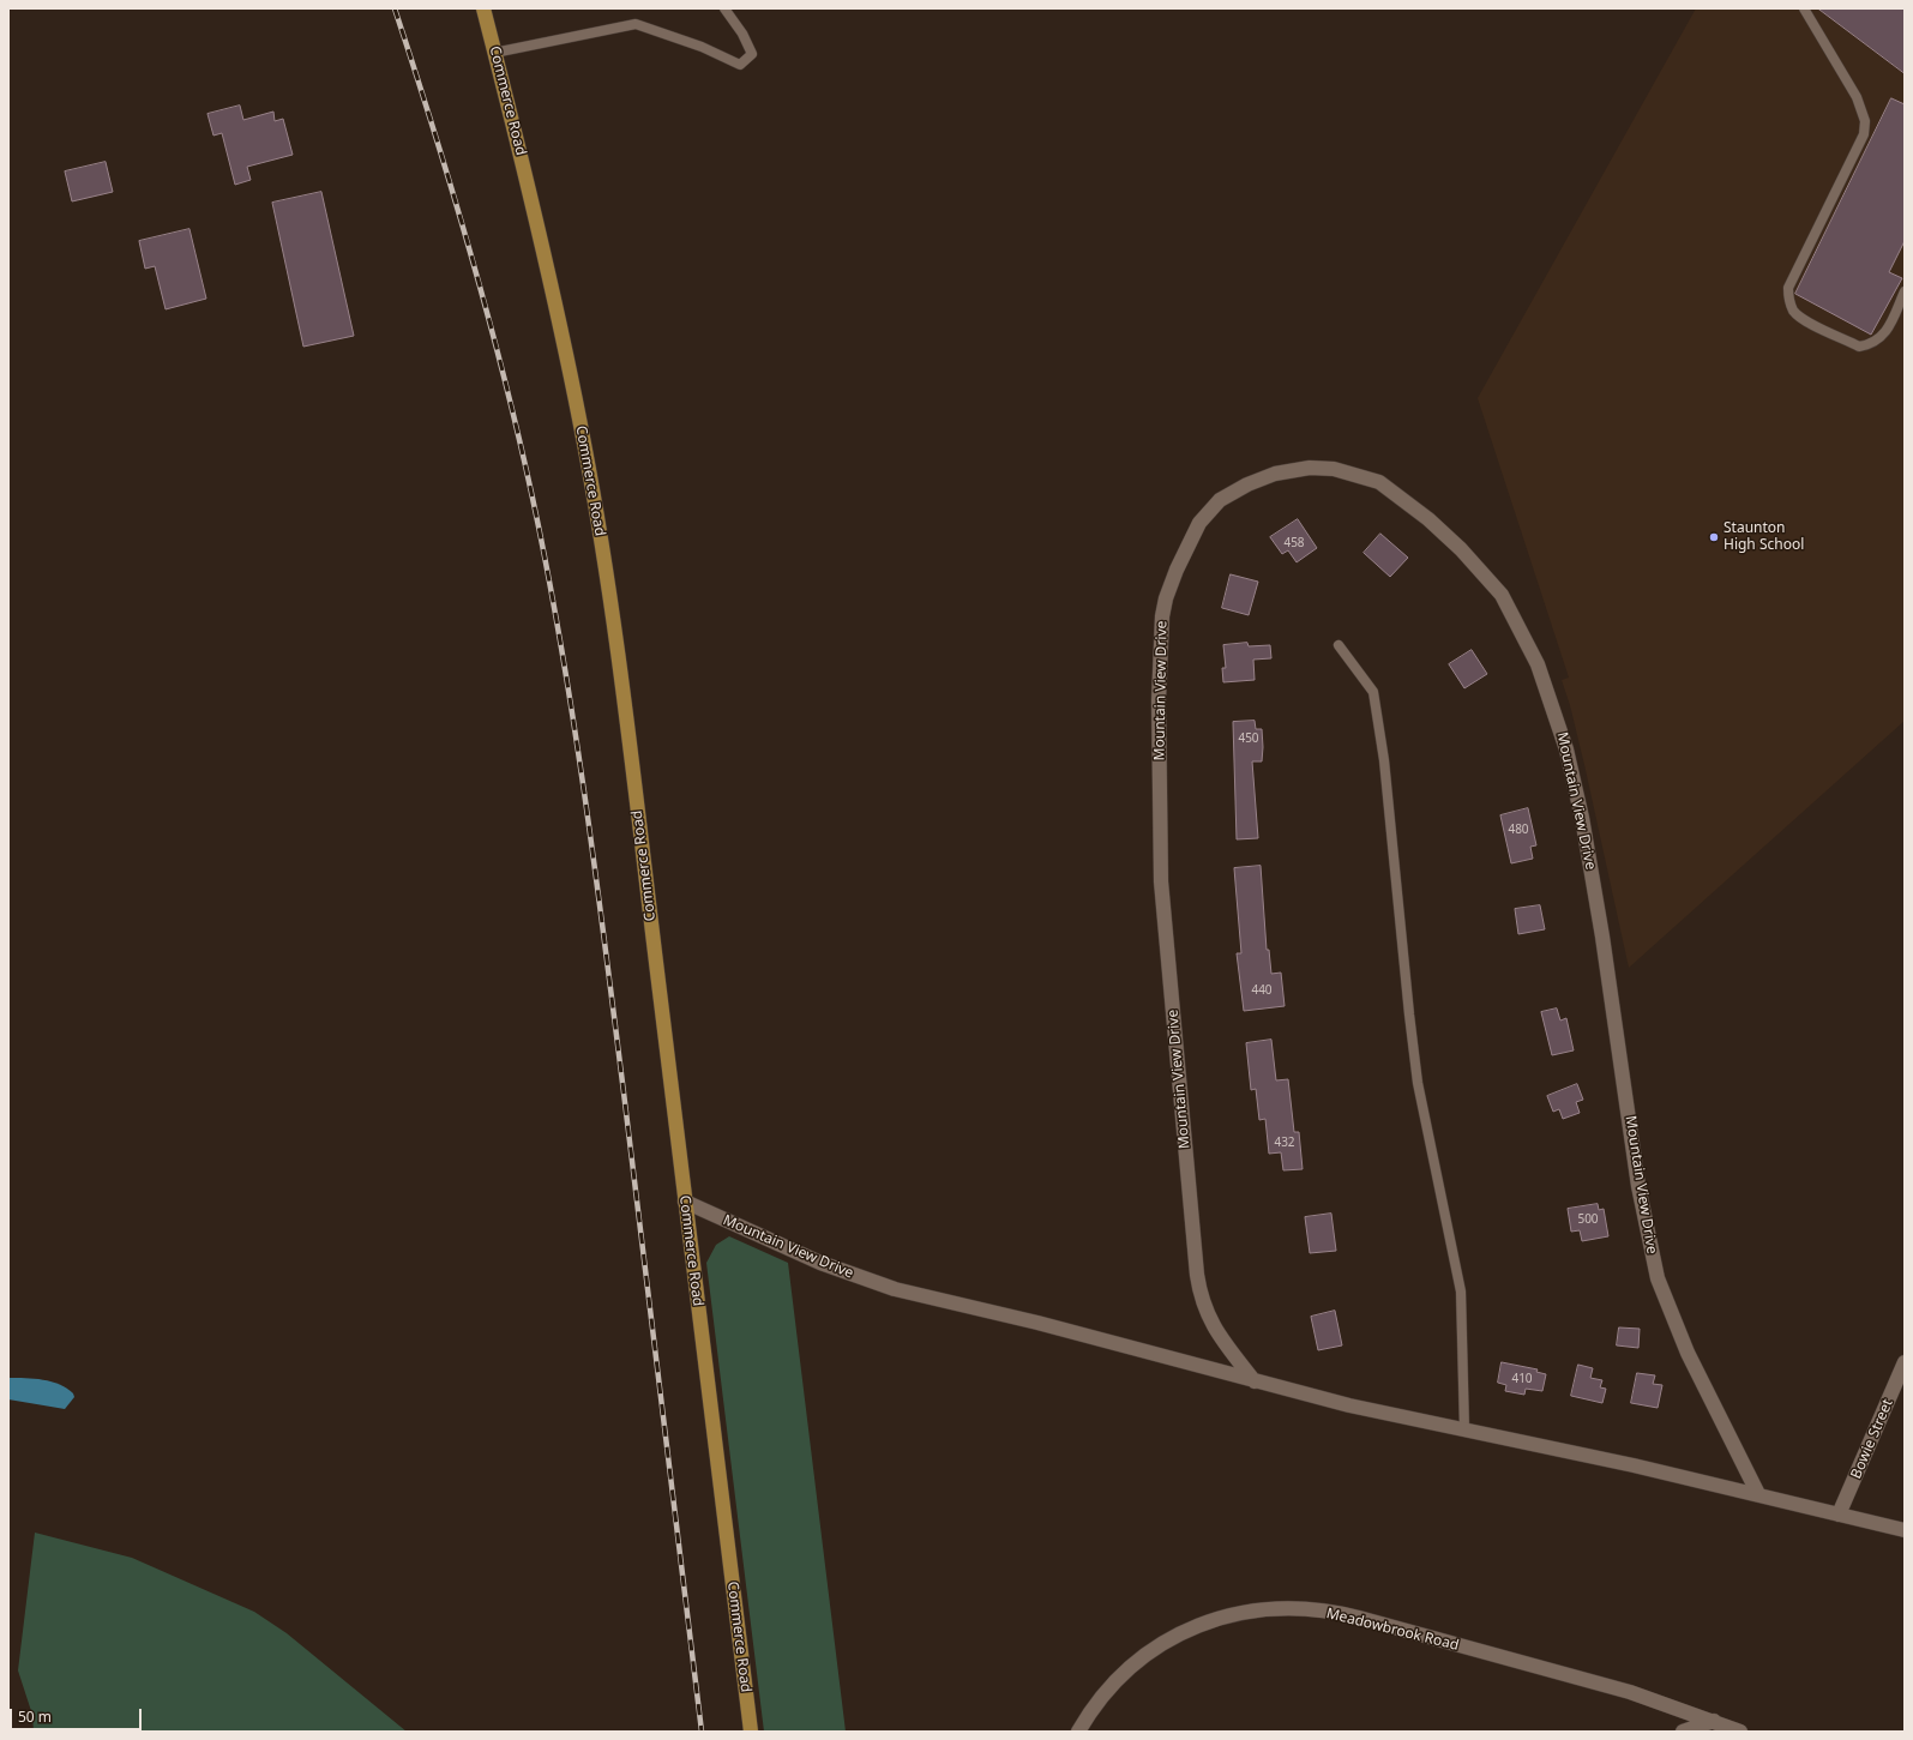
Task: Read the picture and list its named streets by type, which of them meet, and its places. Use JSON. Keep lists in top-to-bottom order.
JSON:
{
  "streets": {
    "main road": ["Commerce Road"],
    "street": ["Mountain View Drive", "Bowie Street", "Meadowbrook Road"]
  },
  "crossings": [
    ["Commerce Road", "Mountain View Drive"],
    ["Mountain View Drive", "Bowie Street"]
  ],
  "places": ["Staunton High School"],
  "house_numbers": [
    "458",
    "450",
    "480",
    "440",
    "432",
    "500",
    "410"
  ],
  "scale_bar": "50 m"
}
